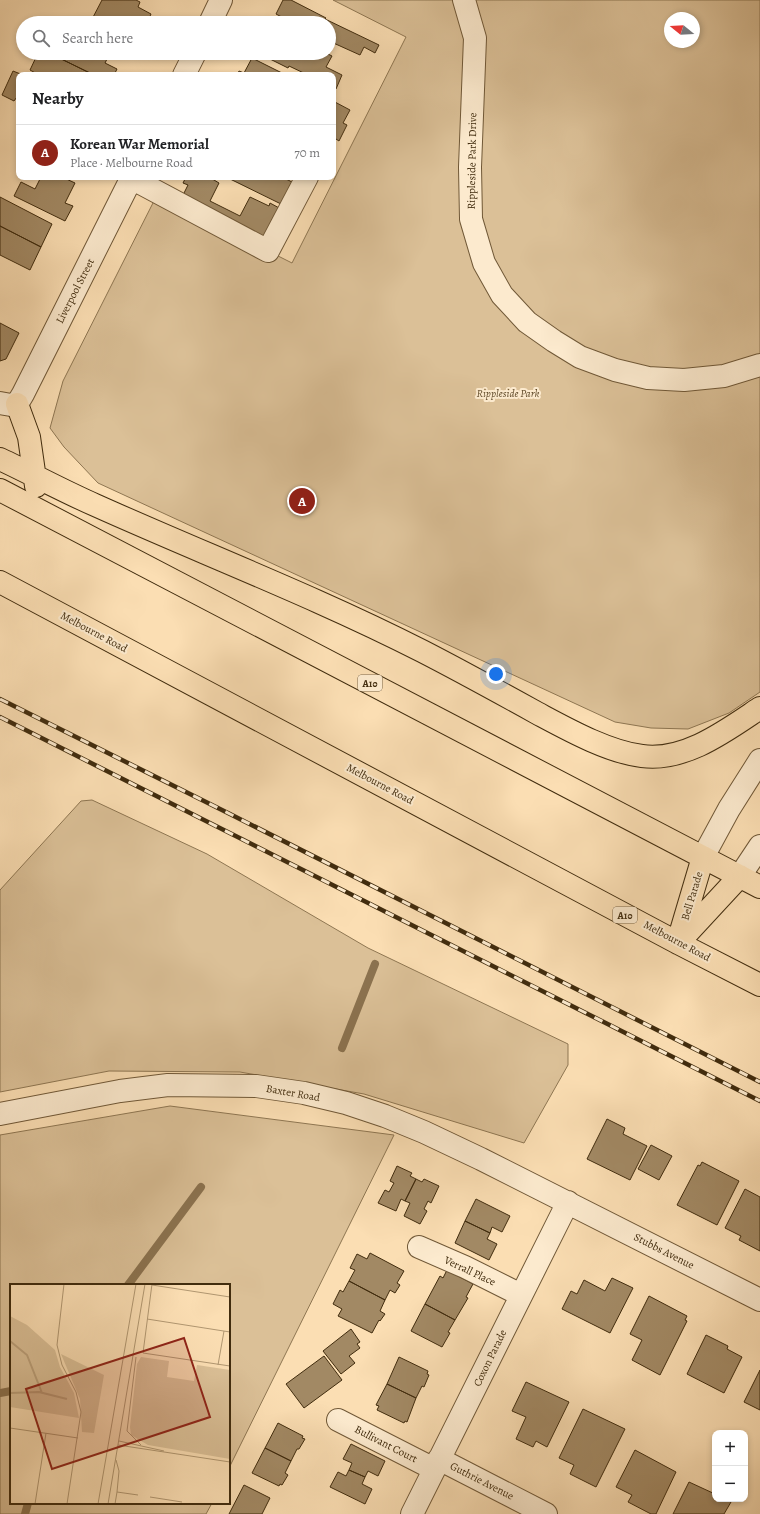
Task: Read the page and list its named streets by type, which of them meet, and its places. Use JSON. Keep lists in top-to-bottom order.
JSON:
{
  "streets": {
    "highway": ["Melbourne Road", "A10", "Bell Parade"],
    "street": [
      "Rippleside Park Drive",
      "Liverpool Street",
      "Baxter Road",
      "Stubbs Avenue",
      "Verrall Place",
      "Coxon Parade",
      "Bullivant Court",
      "Guthrie Avenue"
    ]
  },
  "crossings": [
    ["Melbourne Road", "Bell Parade"],
    ["A10", "Bell Parade"],
    ["Baxter Road", "Stubbs Avenue"],
    ["Baxter Road", "Coxon Parade"],
    ["Stubbs Avenue", "Coxon Parade"],
    ["Verrall Place", "Coxon Parade"],
    ["Coxon Parade", "Bullivant Court"],
    ["Coxon Parade", "Guthrie Avenue"],
    ["Bullivant Court", "Guthrie Avenue"]
  ],
  "parks": ["Rippleside Park"],
  "north": "left",
  "page": {
    "search": "Search here",
    "heading": "Nearby",
    "list": [
      {
        "mark": "A",
        "name": "Korean War Memorial",
        "note": "Place · Melbourne Road",
        "value": "70 m"
      }
    ],
    "pins": "A",
    "map_buttons": ["+", "−"]
  }
}
